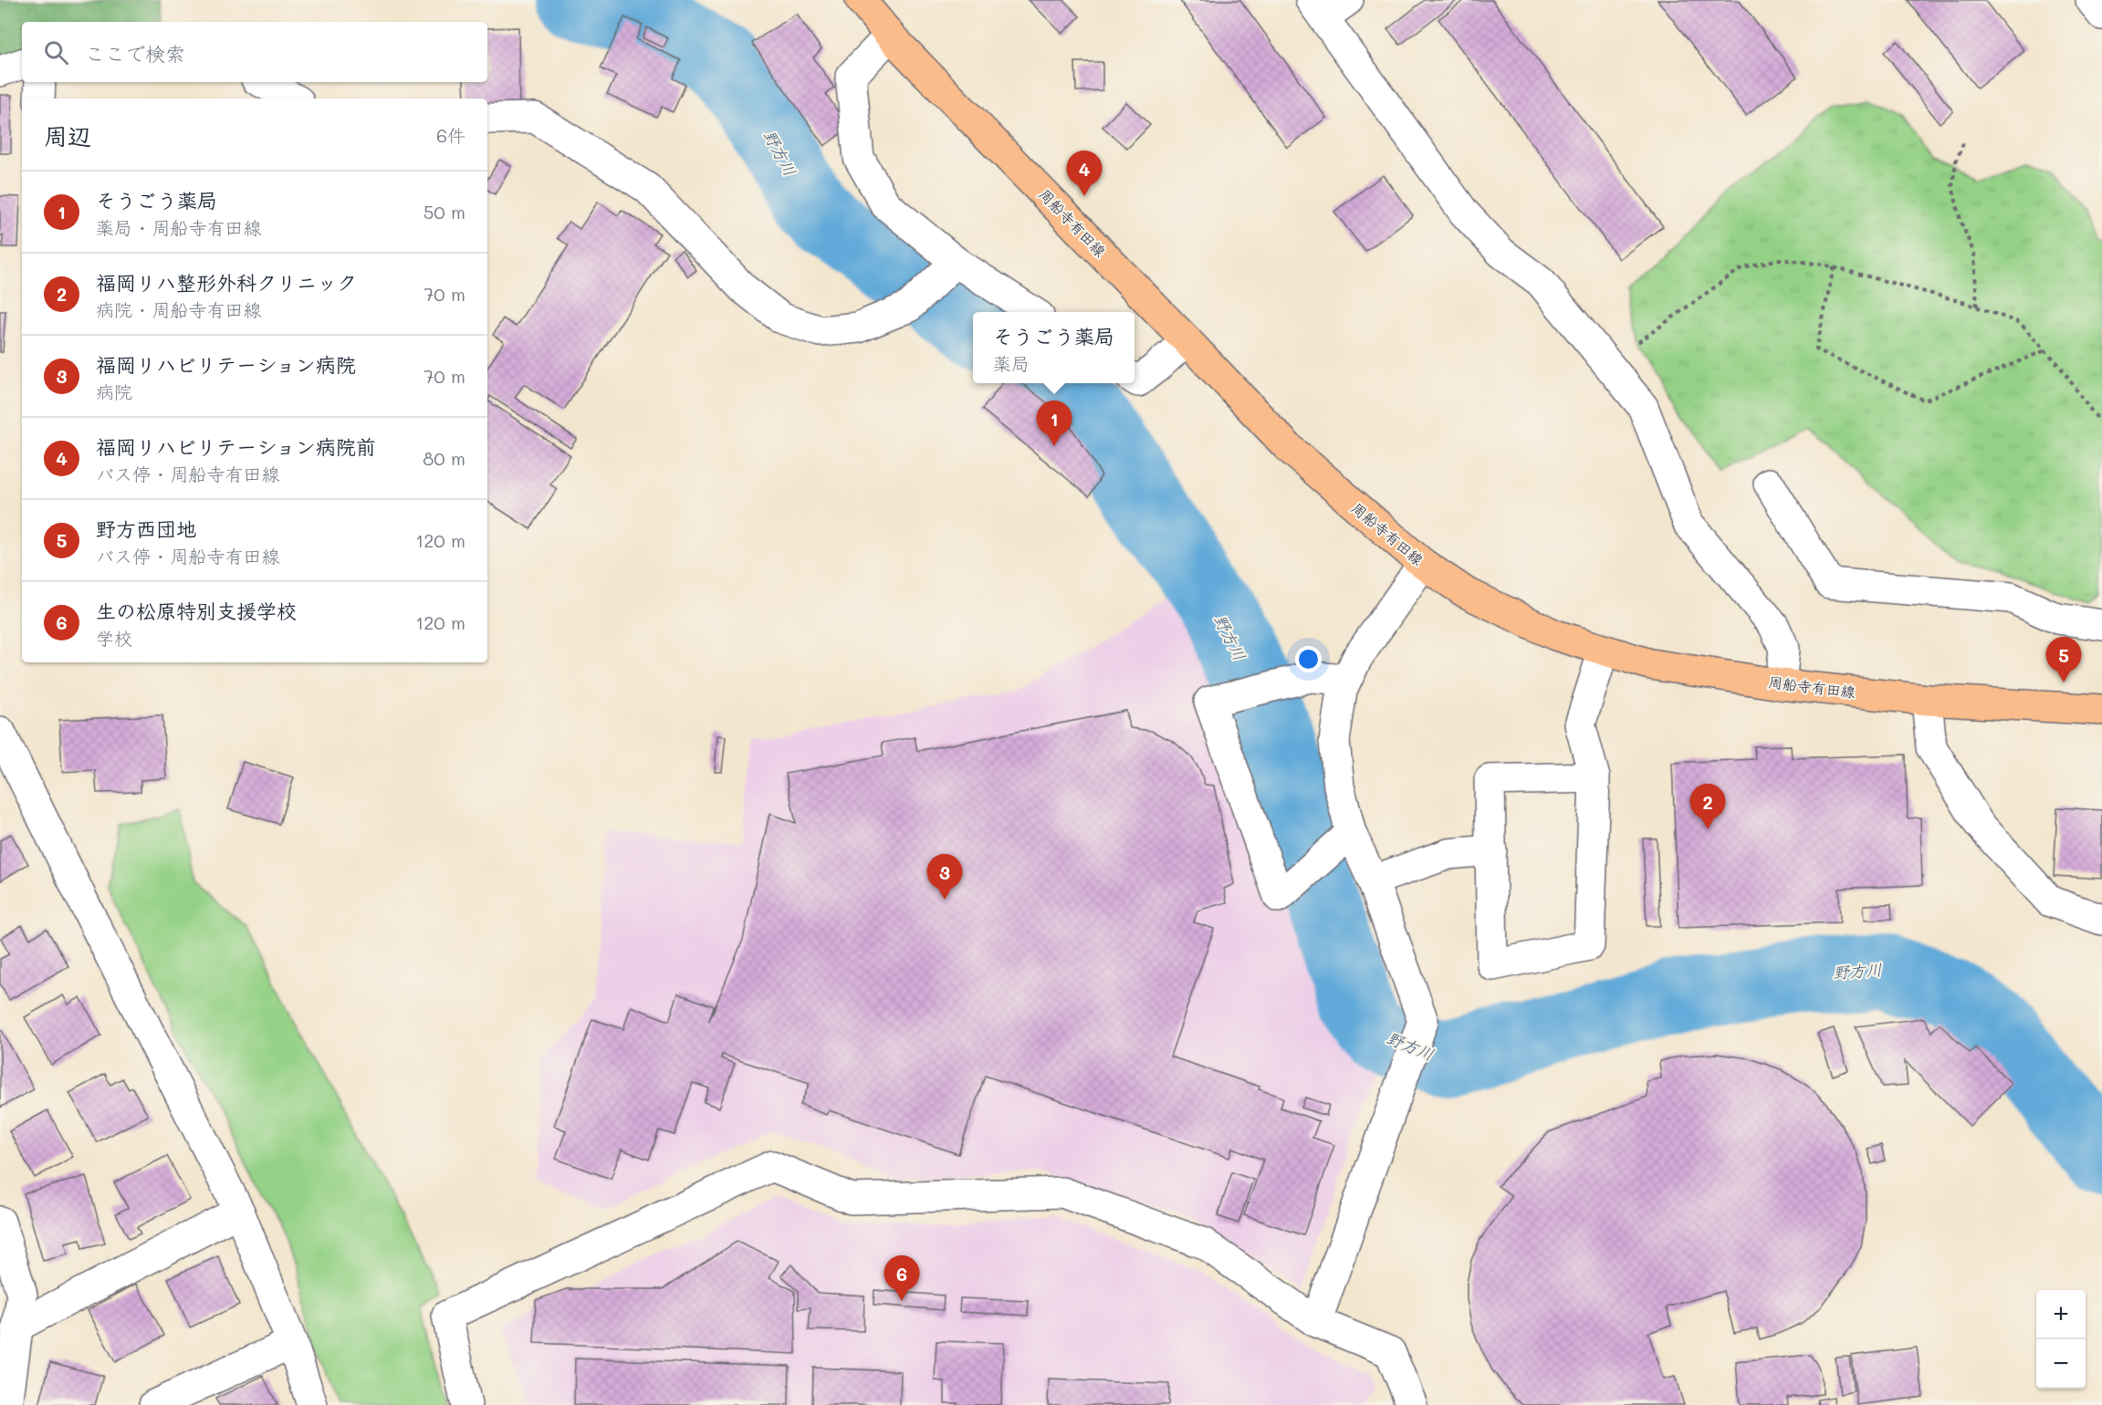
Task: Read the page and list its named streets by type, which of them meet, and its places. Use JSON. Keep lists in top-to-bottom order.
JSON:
{
  "streets": {
    "main road": ["周船寺有田線"]
  },
  "water": ["野方川"],
  "page": {
    "search": "ここで検索",
    "heading": ["周辺", "6件"],
    "pins": [
      "4",
      "1",
      "5",
      "2",
      "3",
      "6"
    ],
    "list": [
      {
        "mark": "1",
        "name": "そうごう薬局",
        "note": "薬局 · 周船寺有田線",
        "value": "50 m"
      },
      {
        "mark": "2",
        "name": "福岡リハ整形外科クリニック",
        "note": "病院 · 周船寺有田線",
        "value": "70 m"
      },
      {
        "mark": "3",
        "name": "福岡リハビリテーション病院",
        "note": "病院",
        "value": "70 m"
      },
      {
        "mark": "4",
        "name": "福岡リハビリテーション病院前",
        "note": "バス停 · 周船寺有田線",
        "value": "80 m"
      },
      {
        "mark": "5",
        "name": "野方西団地",
        "note": "バス停 · 周船寺有田線",
        "value": "120 m"
      },
      {
        "mark": "6",
        "name": "生の松原特別支援学校",
        "note": "学校",
        "value": "120 m"
      }
    ],
    "popup": ["そうごう薬局", "薬局"],
    "map_buttons": ["+", "−"]
  }
}
